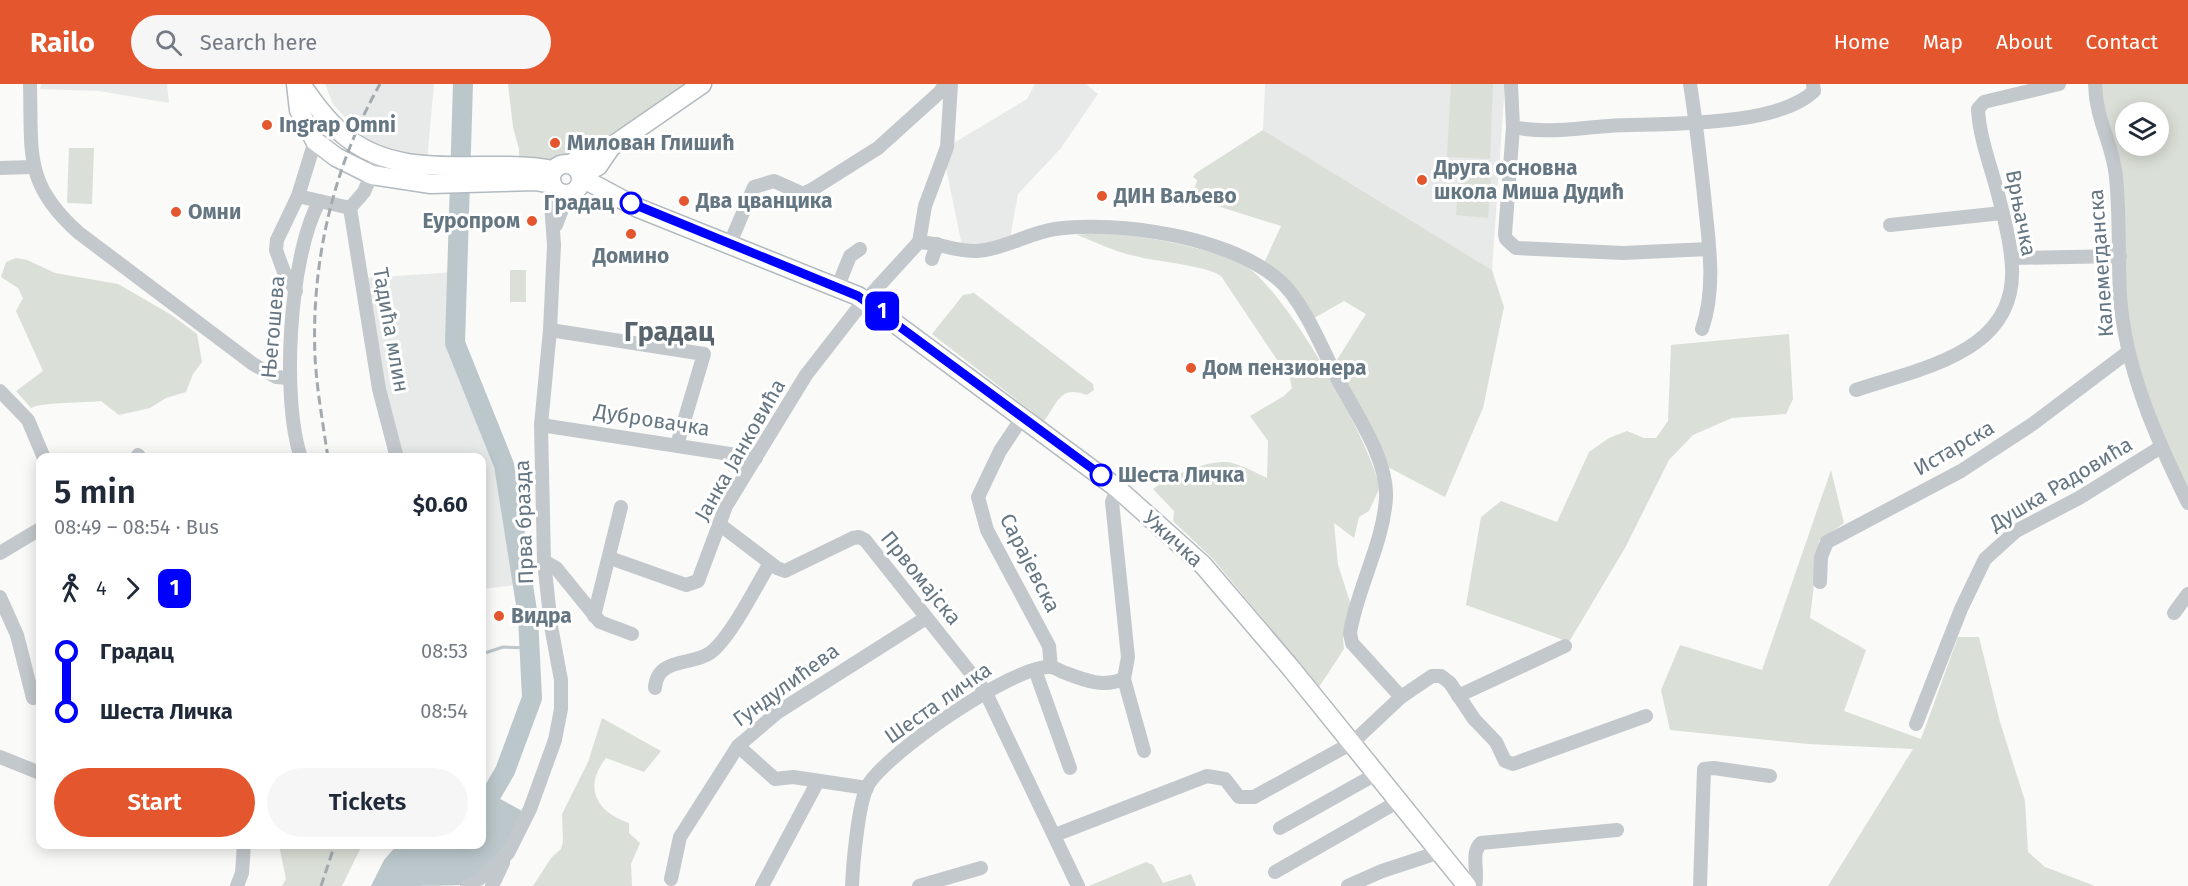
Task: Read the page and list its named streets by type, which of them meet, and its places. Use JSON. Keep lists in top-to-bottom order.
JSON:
{
  "streets": {
    "main road": ["Ужичка"],
    "street": [
      "Врњачка",
      "Калемегданска",
      "Његошева",
      "Тадића млин",
      "Дубровачка",
      "Истарска",
      "Јанка Јанковића",
      "Душка Радовића",
      "Прва бразда",
      "Сарајевска",
      "Првомајска",
      "Гундулићева",
      "Шеста личка"
    ]
  },
  "crossings": [
    ["Калемегданска", "Истарска"],
    ["Калемегданска", "Душка Радовића"],
    ["Дубровачка", "Јанка Јанковића"],
    ["Дубровачка", "Прва бразда"],
    ["Јанка Јанковића", "Ужичка"],
    ["Јанка Јанковића", "Првомајска"],
    ["Прва бразда", "Ужичка"],
    ["Ужичка", "Сарајевска"],
    ["Сарајевска", "Шеста личка"],
    ["Првомајска", "Гундулићева"],
    ["Првомајска", "Шеста личка"]
  ],
  "districts": ["Градац"],
  "places": [
    "Ingrap Omni",
    "Милован Глишић",
    "Друга основна школа Миша Дудић",
    "ДИН Ваљево",
    "Два цванцика",
    "Градац",
    "Омни",
    "Еуропром",
    "Домино",
    "Дом пензионера",
    "Шеста Личка",
    "Видра"
  ],
  "lines": ["bus line 1"],
  "page": {
    "header": "Railo",
    "search": "Search here",
    "nav": [
      "Home",
      "Map",
      "About",
      "Contact"
    ],
    "on_map": "1",
    "heading": ["5 min", "08:49 – 08:54 · Bus", "$0.60"],
    "legs": ["4", "1"],
    "list": [
      {
        "name": "Градац",
        "value": "08:53"
      },
      {
        "name": "Шеста Личка",
        "value": "08:54"
      }
    ],
    "buttons": ["Start", "Tickets"]
  }
}
